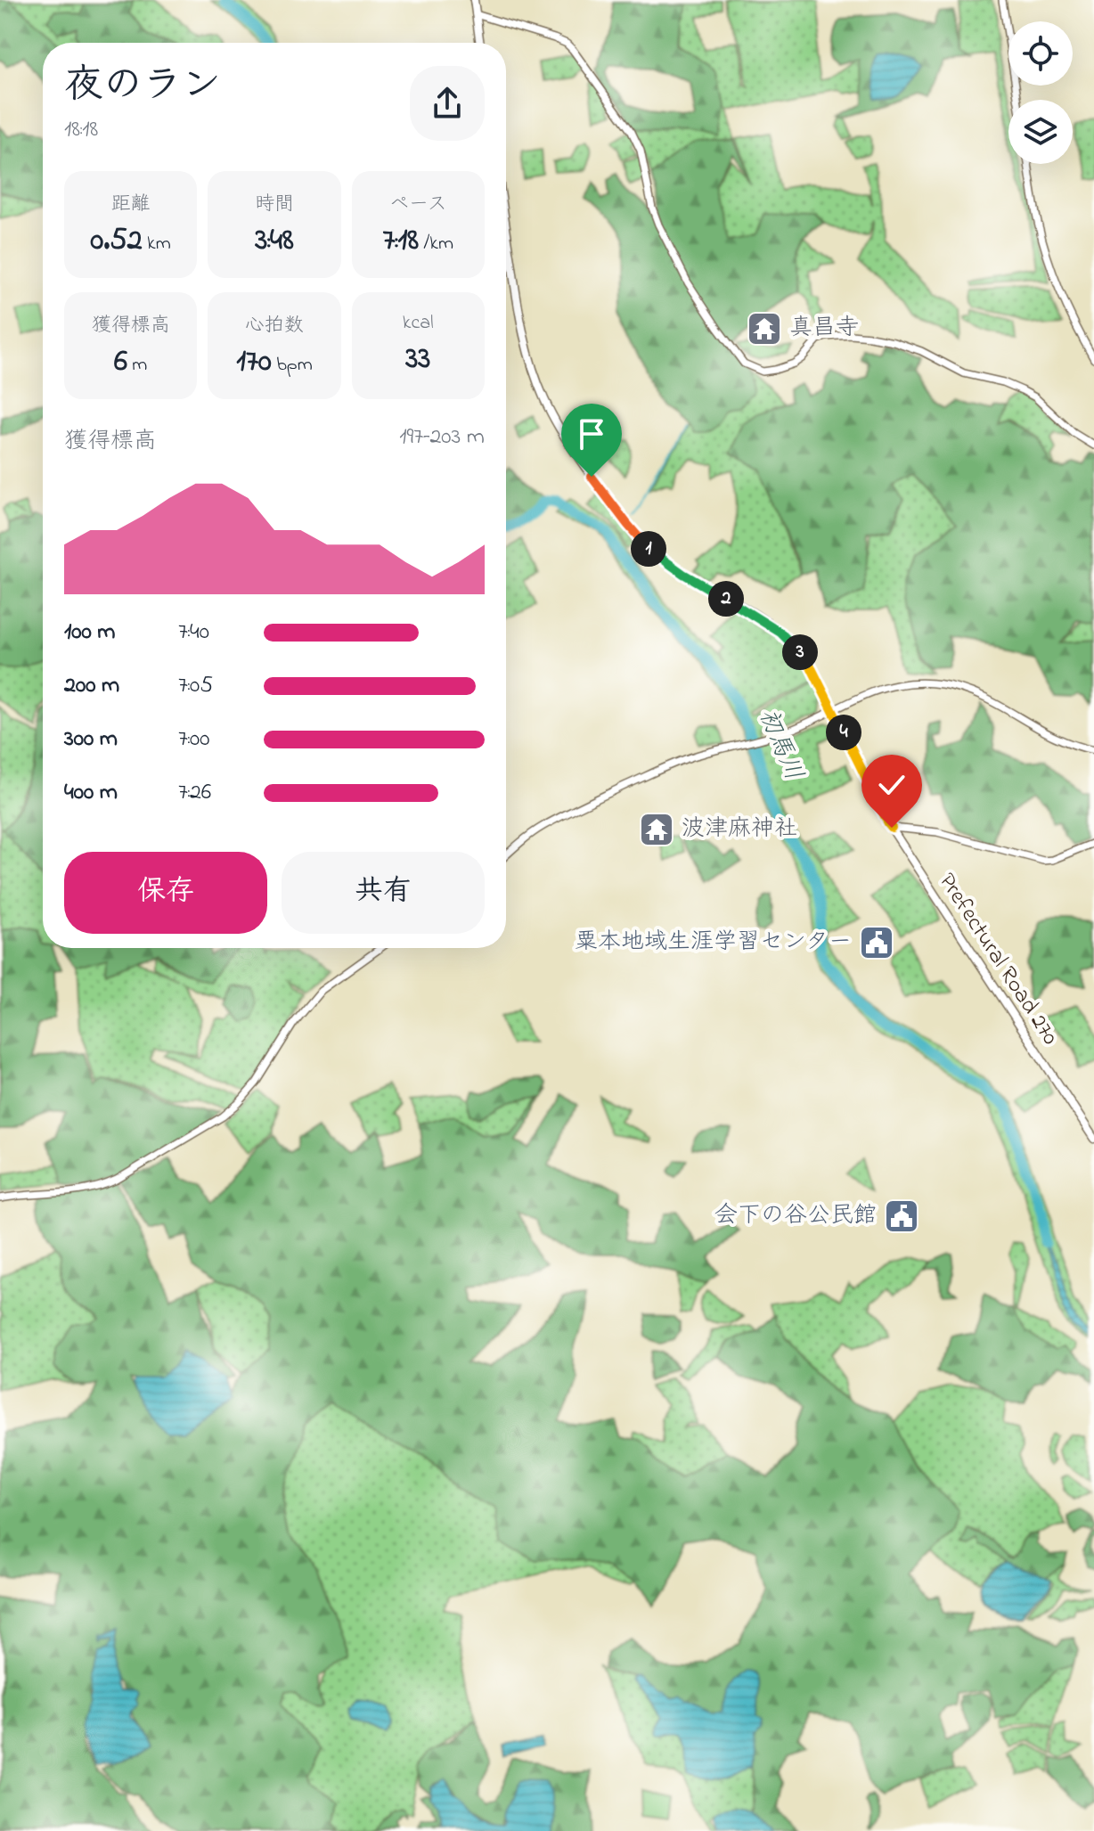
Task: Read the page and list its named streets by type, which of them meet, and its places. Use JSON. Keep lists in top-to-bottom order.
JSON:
{
  "streets": {
    "main road": ["Prefectural Road 270"]
  },
  "water": ["初馬川"],
  "places": {
    "temple": ["真昌寺", "波津麻神社"],
    "public building": ["粟本地域生涯学習センター", "会下の谷公民館"]
  },
  "page": {
    "heading": ["夜のラン", "18:18"],
    "stats": [
      ["距離", "0.52 km"],
      ["時間", "3:48"],
      ["ペース", "7:18 /km"],
      ["獲得標高", "6 m"],
      ["心拍数", "170 bpm"],
      ["kcal", "33"]
    ],
    "chart": ["獲得標高", "197–203 m"],
    "pins": [
      "1",
      "2",
      "3",
      "4"
    ],
    "list": [
      {
        "name": "100 m",
        "note": "7:40"
      },
      {
        "name": "200 m",
        "note": "7:05"
      },
      {
        "name": "300 m",
        "note": "7:00"
      },
      {
        "name": "400 m",
        "note": "7:26"
      }
    ],
    "buttons": ["保存", "共有"]
  }
}
